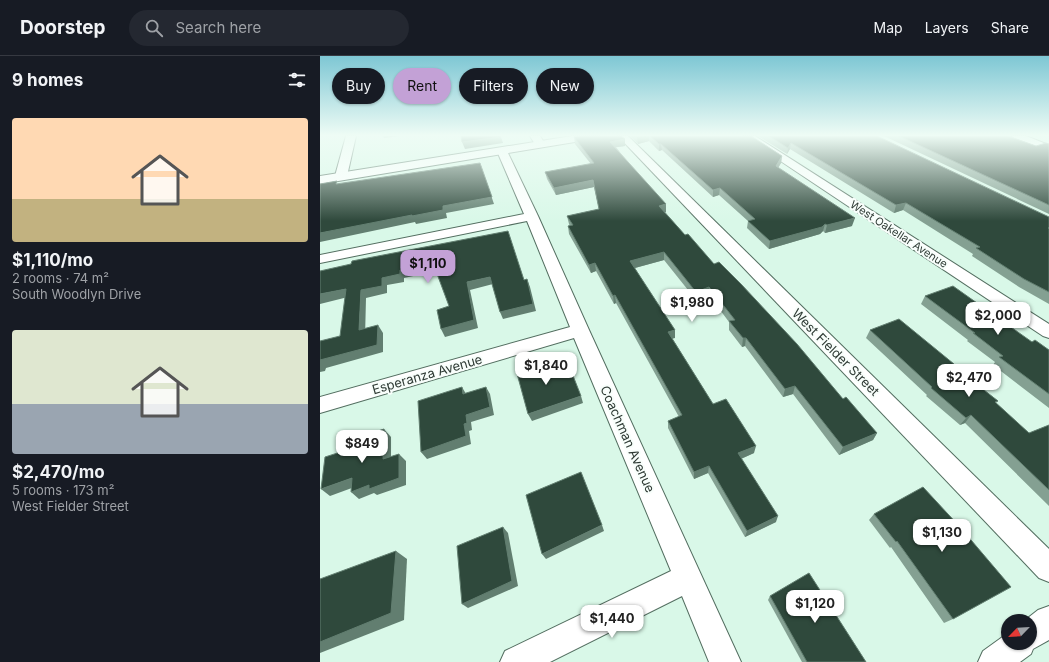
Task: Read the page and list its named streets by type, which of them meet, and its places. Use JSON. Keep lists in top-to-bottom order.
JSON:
{
  "streets": {
    "street": [
      "West Oakellar Avenue",
      "West Fielder Street",
      "Esperanza Avenue",
      "Coachman Avenue"
    ]
  },
  "crossings": [
    ["Esperanza Avenue", "Coachman Avenue"]
  ],
  "north": "bottom left",
  "page": {
    "header": "Doorstep",
    "search": "Search here",
    "nav": ["Map", "Layers", "Share"],
    "heading": "9 homes",
    "chip": [
      "Buy",
      "Rent",
      "Filters",
      "New"
    ],
    "list": [
      {
        "name": "$1,110/mo",
        "note": "2 rooms · 74 m² · South Woodlyn Drive"
      },
      {
        "name": "$2,470/mo",
        "note": "5 rooms · 173 m² · West Fielder Street"
      }
    ],
    "price": [
      "$1,110",
      "$1,980",
      "$2,000",
      "$1,840",
      "$2,470",
      "$849",
      "$1,130",
      "$1,120",
      "$1,440"
    ]
  }
}
